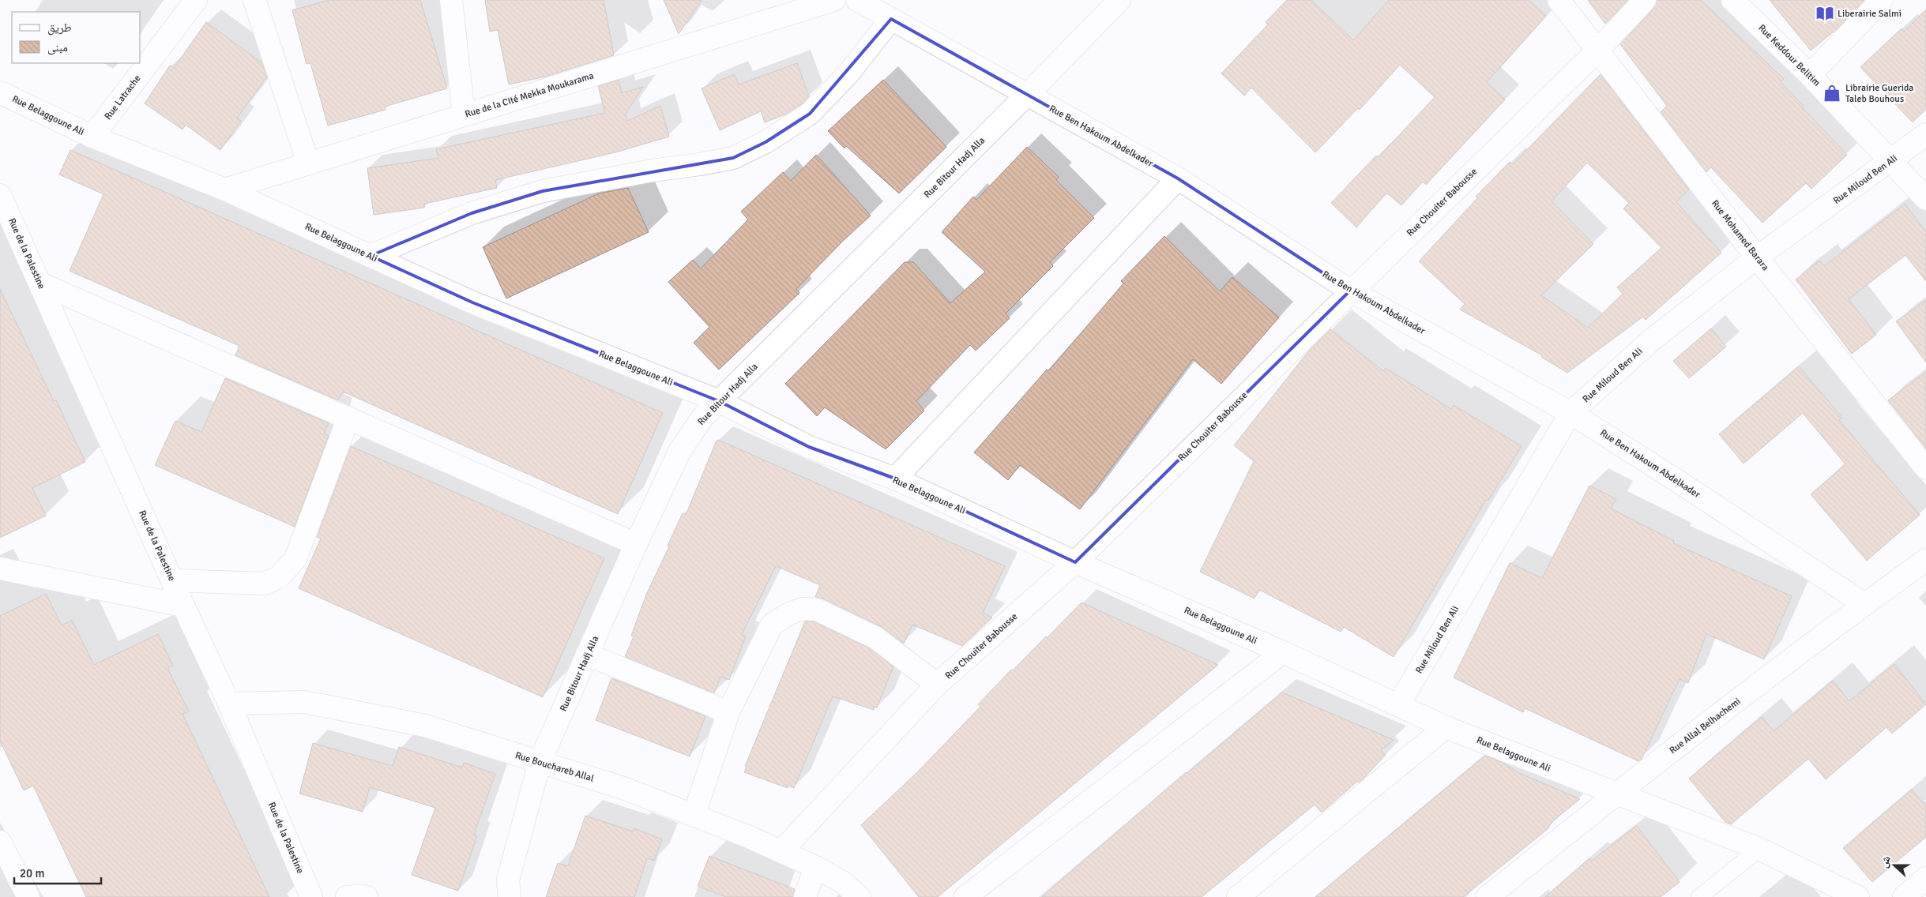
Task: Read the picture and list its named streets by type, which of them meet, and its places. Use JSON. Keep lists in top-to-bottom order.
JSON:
{
  "streets": {
    "street": [
      "Rue Keddour Belitim",
      "Rue de la Cité Mekka Moukarama",
      "Rue Latrache",
      "Rue Belaggoune Ali",
      "Rue Ben Hakoum Abdelkader",
      "Rue Bitour Hadj Alla",
      "Rue Miloud Ben Ali",
      "Rue Chouiter Babousse",
      "Rue Mohamed Barara",
      "Rue de la Palestine",
      "Rue Allal Belhachemi",
      "Rue Bouchareb Allal"
    ]
  },
  "crossings": [
    ["Rue Keddour Belitim", "Rue Miloud Ben Ali"],
    ["Rue de la Cité Mekka Moukarama", "Rue Belaggoune Ali"],
    ["Rue Latrache", "Rue Belaggoune Ali"],
    ["Rue Belaggoune Ali", "Rue Bitour Hadj Alla"],
    ["Rue Belaggoune Ali", "Rue Miloud Ben Ali"],
    ["Rue Belaggoune Ali", "Rue Chouiter Babousse"],
    ["Rue Belaggoune Ali", "Rue Allal Belhachemi"],
    ["Rue Ben Hakoum Abdelkader", "Rue Bitour Hadj Alla"],
    ["Rue Ben Hakoum Abdelkader", "Rue Miloud Ben Ali"],
    ["Rue Ben Hakoum Abdelkader", "Rue Chouiter Babousse"],
    ["Rue Ben Hakoum Abdelkader", "Rue Allal Belhachemi"],
    ["Rue Bitour Hadj Alla", "Rue Bouchareb Allal"],
    ["Rue Miloud Ben Ali", "Rue Mohamed Barara"],
    ["Rue Chouiter Babousse", "Rue Mohamed Barara"],
    ["Rue Chouiter Babousse", "Rue Bouchareb Allal"],
    ["Rue de la Palestine", "Rue Bouchareb Allal"]
  ],
  "places": {
    "library": ["Liberairie Salmi"],
    "shop": ["Librairie Guerida Taleb Bouhous"]
  },
  "legend": ["طريق", "مبنى"],
  "scale_bar": "20 m",
  "north": "left"
}
